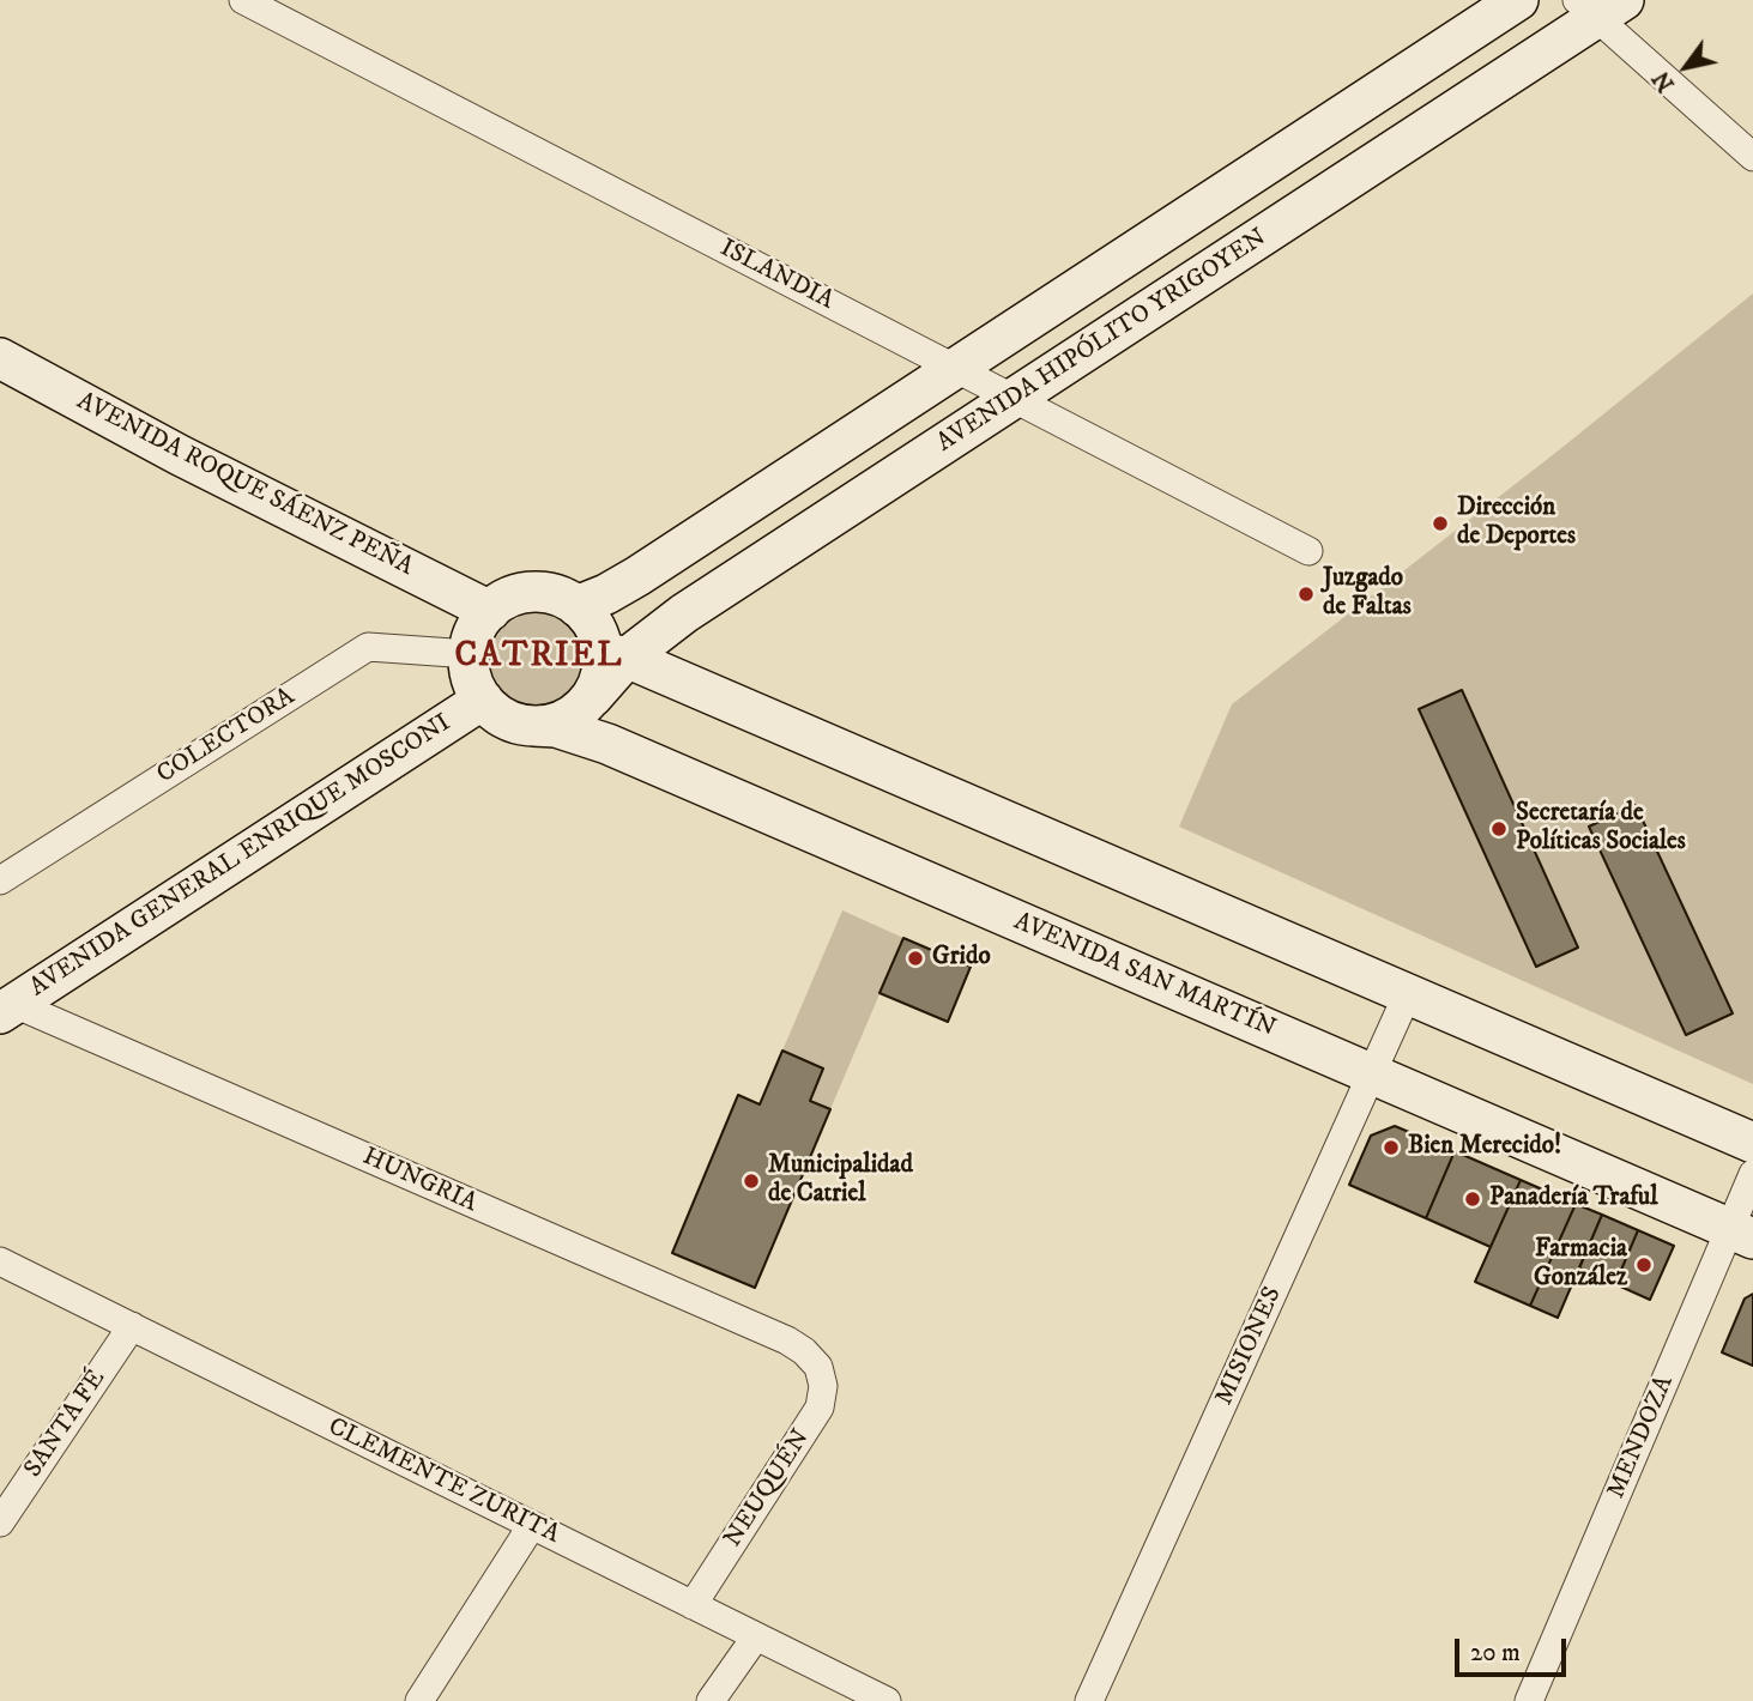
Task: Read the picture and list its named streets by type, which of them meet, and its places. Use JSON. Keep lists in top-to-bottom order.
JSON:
{
  "streets": {
    "main road": [
      "AVENIDA HIPÓLITO YRIGOYEN",
      "AVENIDA ROQUE SÁENZ PEÑA",
      "AVENIDA GENERAL ENRIQUE MOSCONI",
      "AVENIDA SAN MARTÍN"
    ],
    "street": [
      "ISLANDIA",
      "COLECTORA",
      "HUNGRIA",
      "MISIONES",
      "SANTA FÉ",
      "MENDOZA",
      "CLEMENTE ZURITA",
      "NEUQUÉN"
    ]
  },
  "crossings": [
    ["ISLANDIA", "AVENIDA HIPÓLITO YRIGOYEN"],
    ["AVENIDA HIPÓLITO YRIGOYEN", "AVENIDA ROQUE SÁENZ PEÑA"],
    ["AVENIDA HIPÓLITO YRIGOYEN", "COLECTORA"],
    ["AVENIDA HIPÓLITO YRIGOYEN", "AVENIDA GENERAL ENRIQUE MOSCONI"],
    ["AVENIDA HIPÓLITO YRIGOYEN", "AVENIDA SAN MARTÍN"],
    ["AVENIDA ROQUE SÁENZ PEÑA", "COLECTORA"],
    ["AVENIDA ROQUE SÁENZ PEÑA", "AVENIDA GENERAL ENRIQUE MOSCONI"],
    ["AVENIDA ROQUE SÁENZ PEÑA", "AVENIDA SAN MARTÍN"],
    ["COLECTORA", "AVENIDA GENERAL ENRIQUE MOSCONI"],
    ["COLECTORA", "AVENIDA SAN MARTÍN"],
    ["AVENIDA GENERAL ENRIQUE MOSCONI", "AVENIDA SAN MARTÍN"],
    ["AVENIDA GENERAL ENRIQUE MOSCONI", "HUNGRIA"],
    ["AVENIDA SAN MARTÍN", "MISIONES"],
    ["AVENIDA SAN MARTÍN", "MENDOZA"],
    ["HUNGRIA", "NEUQUÉN"],
    ["SANTA FÉ", "CLEMENTE ZURITA"],
    ["CLEMENTE ZURITA", "NEUQUÉN"]
  ],
  "districts": ["CATRIEL"],
  "places": [
    "Dirección de Deportes",
    "Juzgado de Faltas",
    "Secretaría de Políticas Sociales",
    "Grido",
    "Bien Merecido!",
    "Municipalidad de Catriel",
    "Panadería Traful",
    "Farmacia González"
  ],
  "scale_bar": "20 m",
  "north": "bottom left"
}
